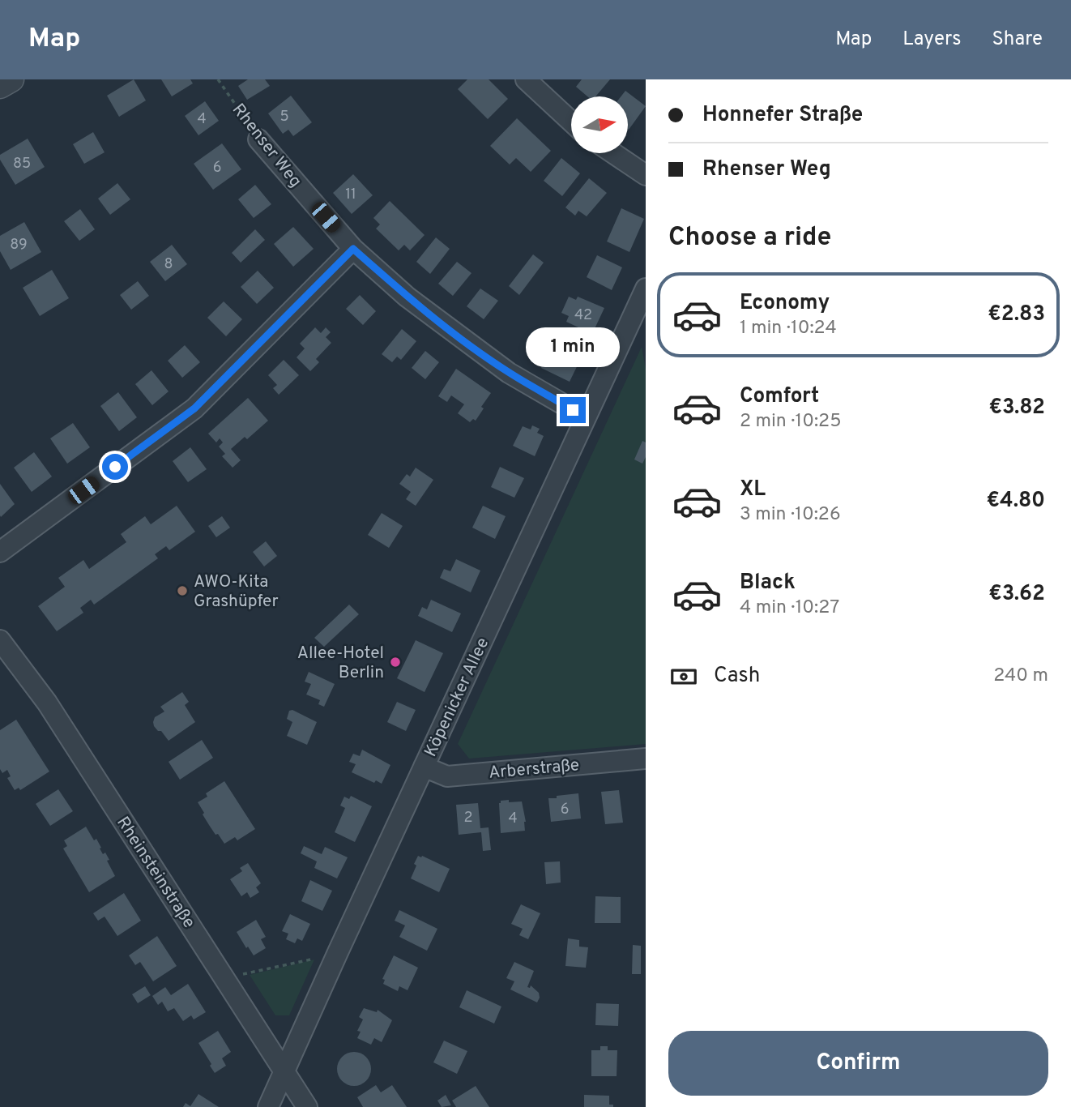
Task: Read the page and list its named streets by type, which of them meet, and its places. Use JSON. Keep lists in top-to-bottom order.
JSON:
{
  "streets": {
    "street": [
      "Rhenser Weg",
      "Köpenicker Allee",
      "Arberstraße",
      "Rheinsteinstraße"
    ]
  },
  "crossings": [
    ["Rhenser Weg", "Köpenicker Allee"],
    ["Köpenicker Allee", "Arberstraße"],
    ["Köpenicker Allee", "Rheinsteinstraße"]
  ],
  "places": ["AWO-Kita Grashüpfer", "Allee-Hotel Berlin"],
  "house_numbers": [
    "5",
    "4",
    "85",
    "6",
    "11",
    "89",
    "8",
    "42",
    "6",
    "2",
    "4"
  ],
  "north": "right",
  "page": {
    "header": "Map",
    "nav": ["Map", "Layers", "Share"],
    "banner": ["Honnefer Straße", "Rhenser Weg"],
    "heading": "Choose a ride",
    "list": [
      {
        "name": "Economy",
        "note": "1 min · 10:24",
        "value": "€2.83"
      },
      {
        "name": "Comfort",
        "note": "2 min · 10:25",
        "value": "€3.82"
      },
      {
        "name": "XL",
        "note": "3 min · 10:26",
        "value": "€4.80"
      },
      {
        "name": "Black",
        "note": "4 min · 10:27",
        "value": "€3.62"
      }
    ],
    "bubble": "1 min",
    "pay": ["Cash", "240 m"],
    "buttons": "Confirm"
  }
}
